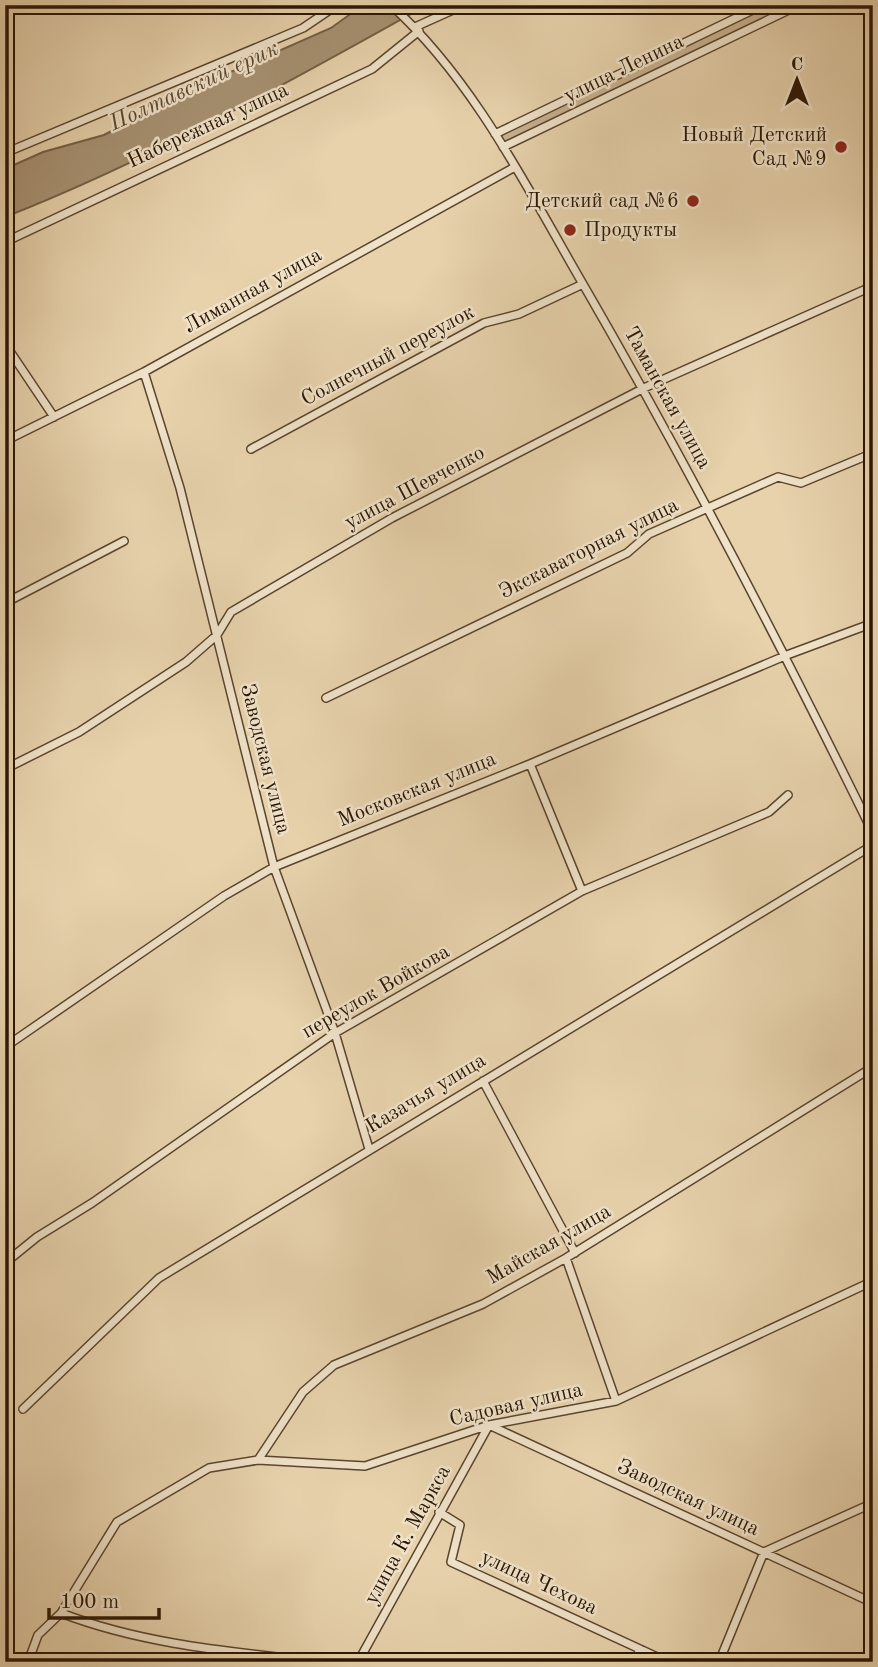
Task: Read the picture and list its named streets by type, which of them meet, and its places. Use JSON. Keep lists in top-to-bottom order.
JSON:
{
  "streets": {
    "street": [
      "улица Ленина",
      "Набережная улица",
      "Лиманная улица",
      "Солнечный переулок",
      "Таманская улица",
      "улица Шевченко",
      "Экскаваторная улица",
      "Заводская улица",
      "Московская улица",
      "переулок Войкова",
      "Казачья улица",
      "Майская улица",
      "Садовая улица",
      "улица К. Маркса",
      "улица Чехова"
    ]
  },
  "crossings": [
    ["улица Ленина", "Таманская улица"],
    ["Набережная улица", "Таманская улица"],
    ["Лиманная улица", "Таманская улица"],
    ["Лиманная улица", "Заводская улица"],
    ["Солнечный переулок", "Таманская улица"],
    ["Таманская улица", "улица Шевченко"],
    ["Таманская улица", "Экскаваторная улица"],
    ["Таманская улица", "Московская улица"],
    ["улица Шевченко", "Заводская улица"],
    ["Заводская улица", "Московская улица"],
    ["Заводская улица", "переулок Войкова"],
    ["Заводская улица", "Казачья улица"],
    ["Заводская улица", "Садовая улица"],
    ["Заводская улица", "улица К. Маркса"],
    ["Майская улица", "Садовая улица"],
    ["Садовая улица", "улица К. Маркса"],
    ["улица К. Маркса", "улица Чехова"]
  ],
  "water": ["Полтавский ерик"],
  "places": ["Новый Детский Сад №9", "Детский сад №6", "Продукты"],
  "scale_bar": "100 m",
  "north": "top"
}
